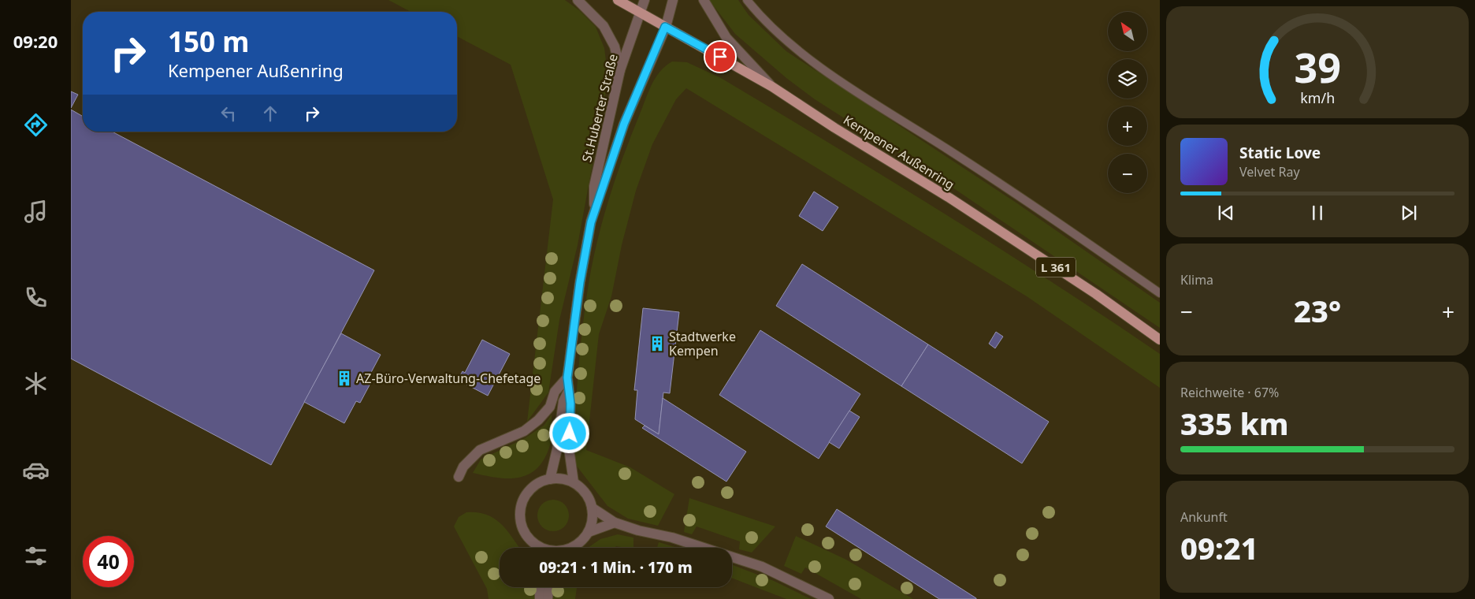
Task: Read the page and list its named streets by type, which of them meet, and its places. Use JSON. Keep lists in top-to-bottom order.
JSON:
{
  "streets": {
    "main road": ["Kempener Außenring", "L 361"],
    "street": ["St.Huberter Straße"]
  },
  "crossings": [
    ["St.Huberter Straße", "Kempener Außenring"]
  ],
  "places": {
    "building": ["Stadtwerke Kempen", "AZ-Büro-Verwaltung-Chefetage"]
  },
  "north": "top left",
  "page": {
    "tabs": "09:20",
    "map_buttons": ["+", "−"],
    "turn": ["150 m", "Kempener Außenring"],
    "song": ["Static Love", "Velvet Ray"],
    "tile": [
      "Klima",
      ["Reichweite · 67%", "335 km"],
      ["Ankunft", "09:21"]
    ],
    "heat": ["−", "23°", "+"],
    "limit": "40",
    "trip": "09:21 · 1 Min. · 170 m",
    "gauge": ["39", "km/h"]
  }
}
